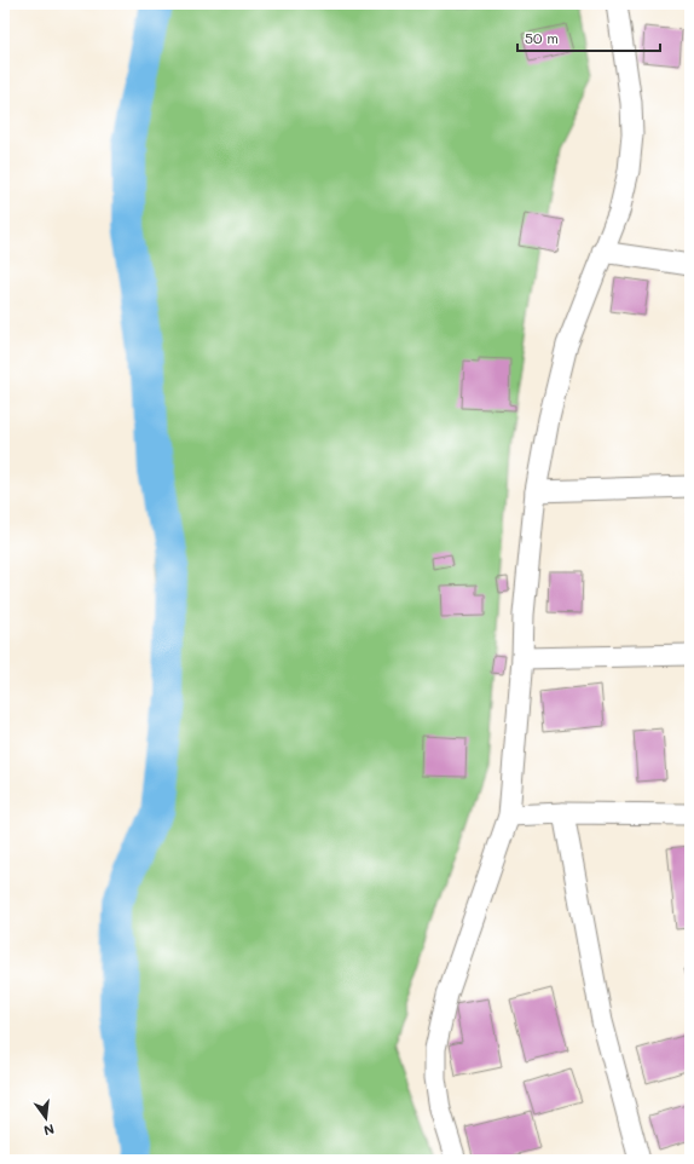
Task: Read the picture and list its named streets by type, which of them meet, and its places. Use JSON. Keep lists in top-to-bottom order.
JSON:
{
  "scale_bar": "50 m",
  "north": "bottom"
}
